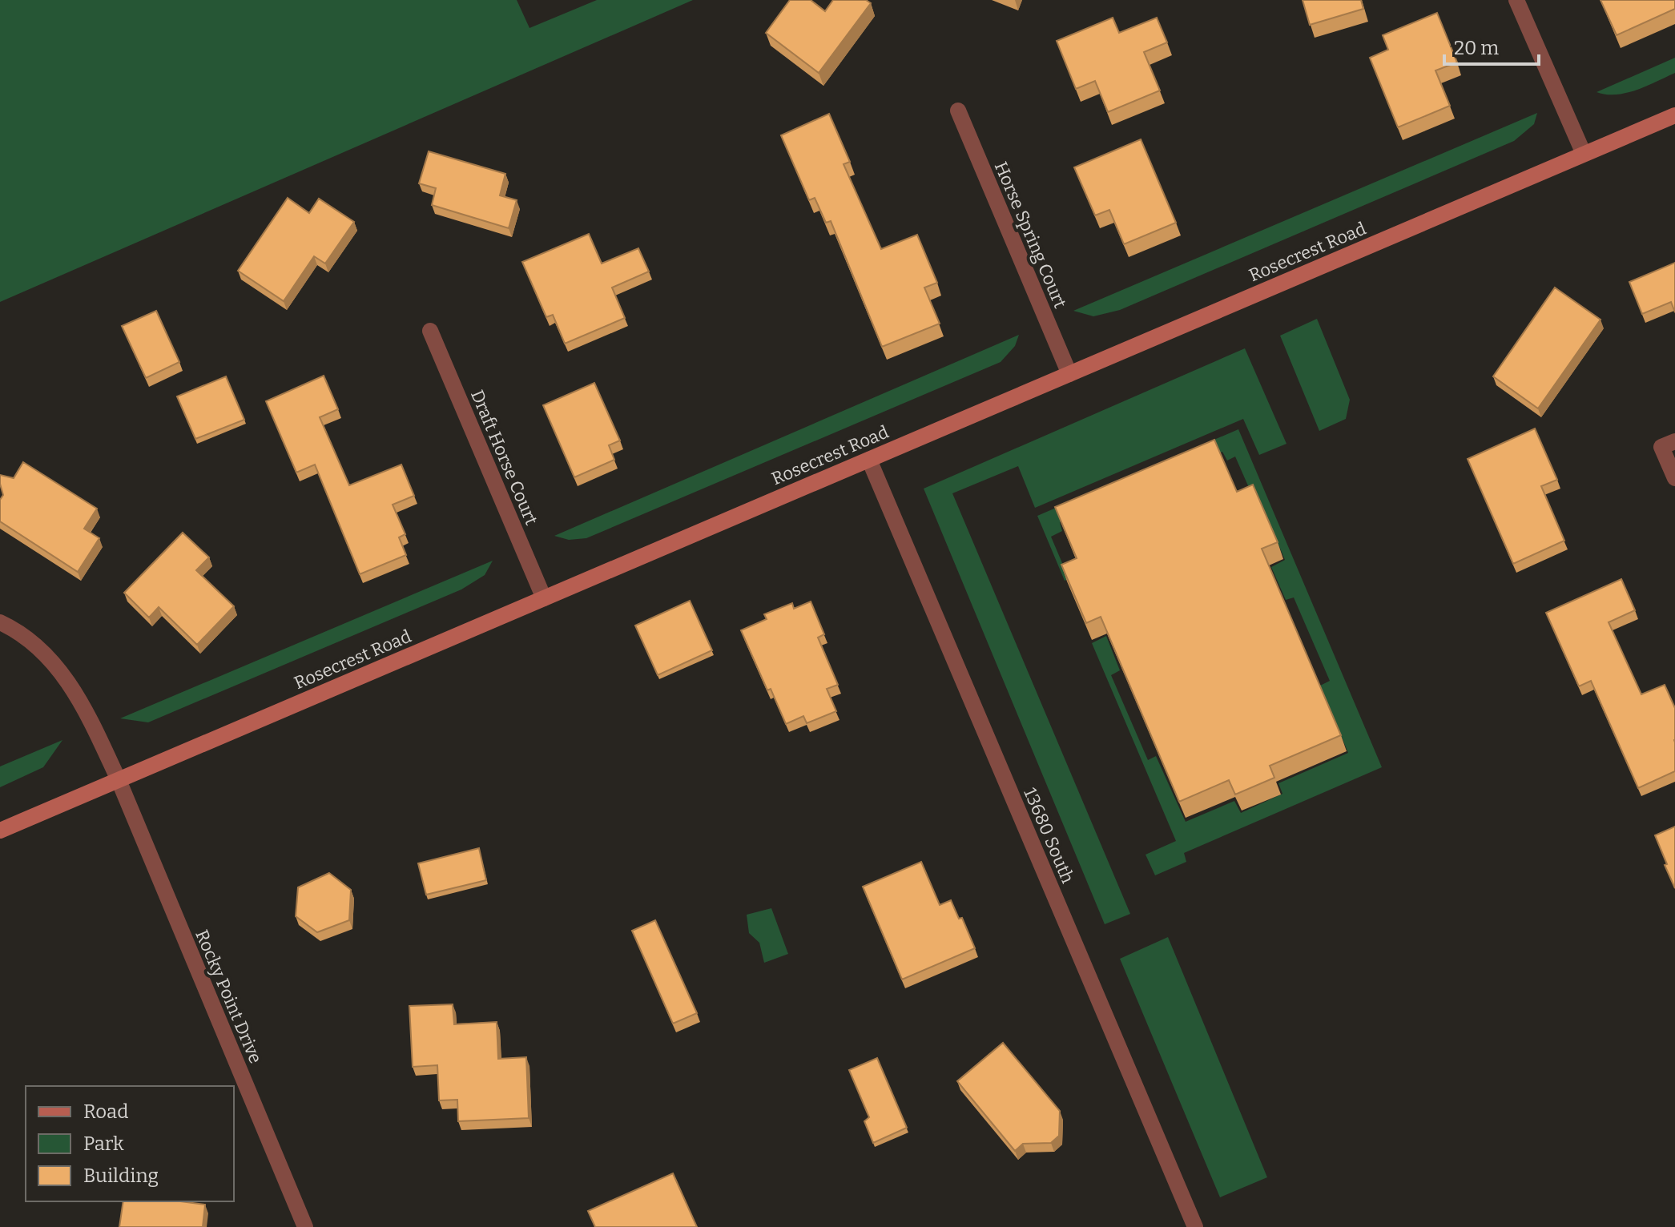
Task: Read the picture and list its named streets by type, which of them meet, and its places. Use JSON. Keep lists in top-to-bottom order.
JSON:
{
  "streets": {
    "main road": ["Rosecrest Road"],
    "street": [
      "Horse Spring Court",
      "Draft Horse Court",
      "13680 South",
      "Rocky Point Drive"
    ]
  },
  "crossings": [
    ["Horse Spring Court", "Rosecrest Road"],
    ["Rosecrest Road", "Draft Horse Court"],
    ["Rosecrest Road", "13680 South"],
    ["Rosecrest Road", "Rocky Point Drive"]
  ],
  "legend": ["Road", "Park", "Building"],
  "scale_bar": "20 m"
}
